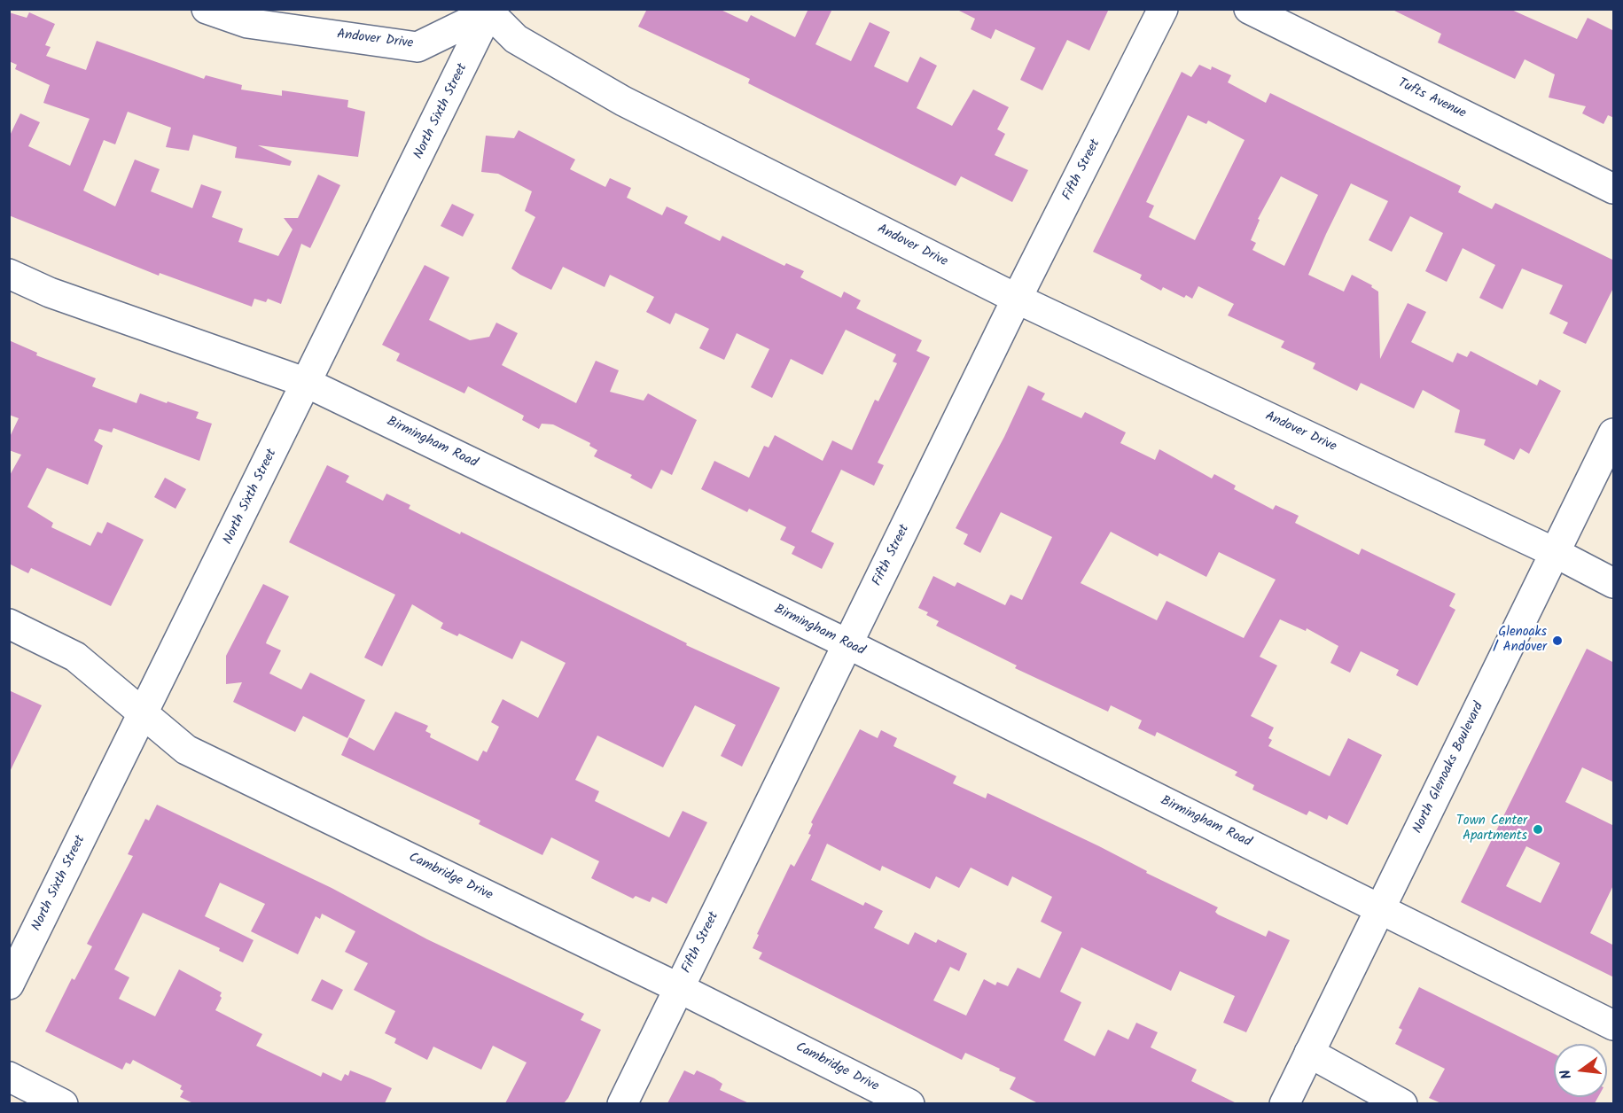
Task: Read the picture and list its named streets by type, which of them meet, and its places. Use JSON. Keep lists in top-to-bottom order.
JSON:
{
  "streets": {
    "street": [
      "Andover Drive",
      "Tufts Avenue",
      "North Sixth Street",
      "Fifth Street",
      "Birmingham Road",
      "North Glenoaks Boulevard",
      "Cambridge Drive"
    ]
  },
  "crossings": [
    ["Andover Drive", "North Sixth Street"],
    ["Andover Drive", "Fifth Street"],
    ["Andover Drive", "North Glenoaks Boulevard"],
    ["North Sixth Street", "Birmingham Road"],
    ["North Sixth Street", "Cambridge Drive"],
    ["Fifth Street", "Birmingham Road"],
    ["Fifth Street", "Cambridge Drive"],
    ["Birmingham Road", "North Glenoaks Boulevard"]
  ],
  "places": ["Glenoaks / Andover", "Town Center Apartments"],
  "north": "left"
}
